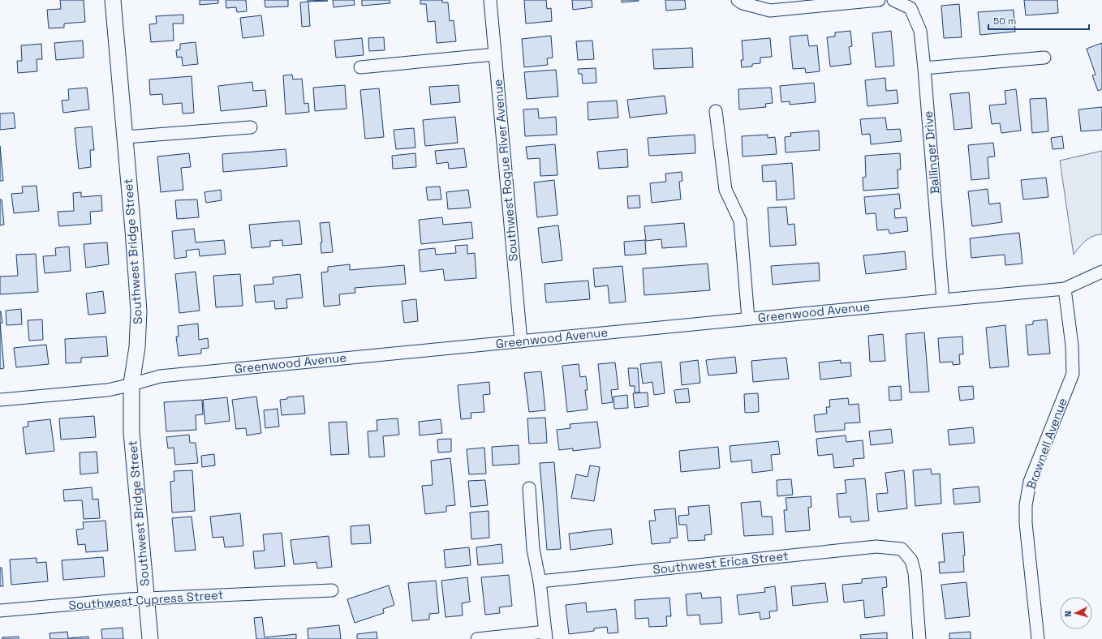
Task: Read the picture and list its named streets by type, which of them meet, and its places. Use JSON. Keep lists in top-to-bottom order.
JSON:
{
  "streets": {
    "street": [
      "Ballinger Drive",
      "Southwest Rogue River Avenue",
      "Southwest Bridge Street",
      "Greenwood Avenue",
      "Brownell Avenue",
      "Southwest Erica Street",
      "Southwest Cypress Street"
    ]
  },
  "crossings": [
    ["Ballinger Drive", "Greenwood Avenue"],
    ["Southwest Rogue River Avenue", "Greenwood Avenue"],
    ["Southwest Bridge Street", "Greenwood Avenue"],
    ["Southwest Bridge Street", "Southwest Cypress Street"],
    ["Greenwood Avenue", "Brownell Avenue"]
  ],
  "scale_bar": "50 m",
  "north": "left"
}
